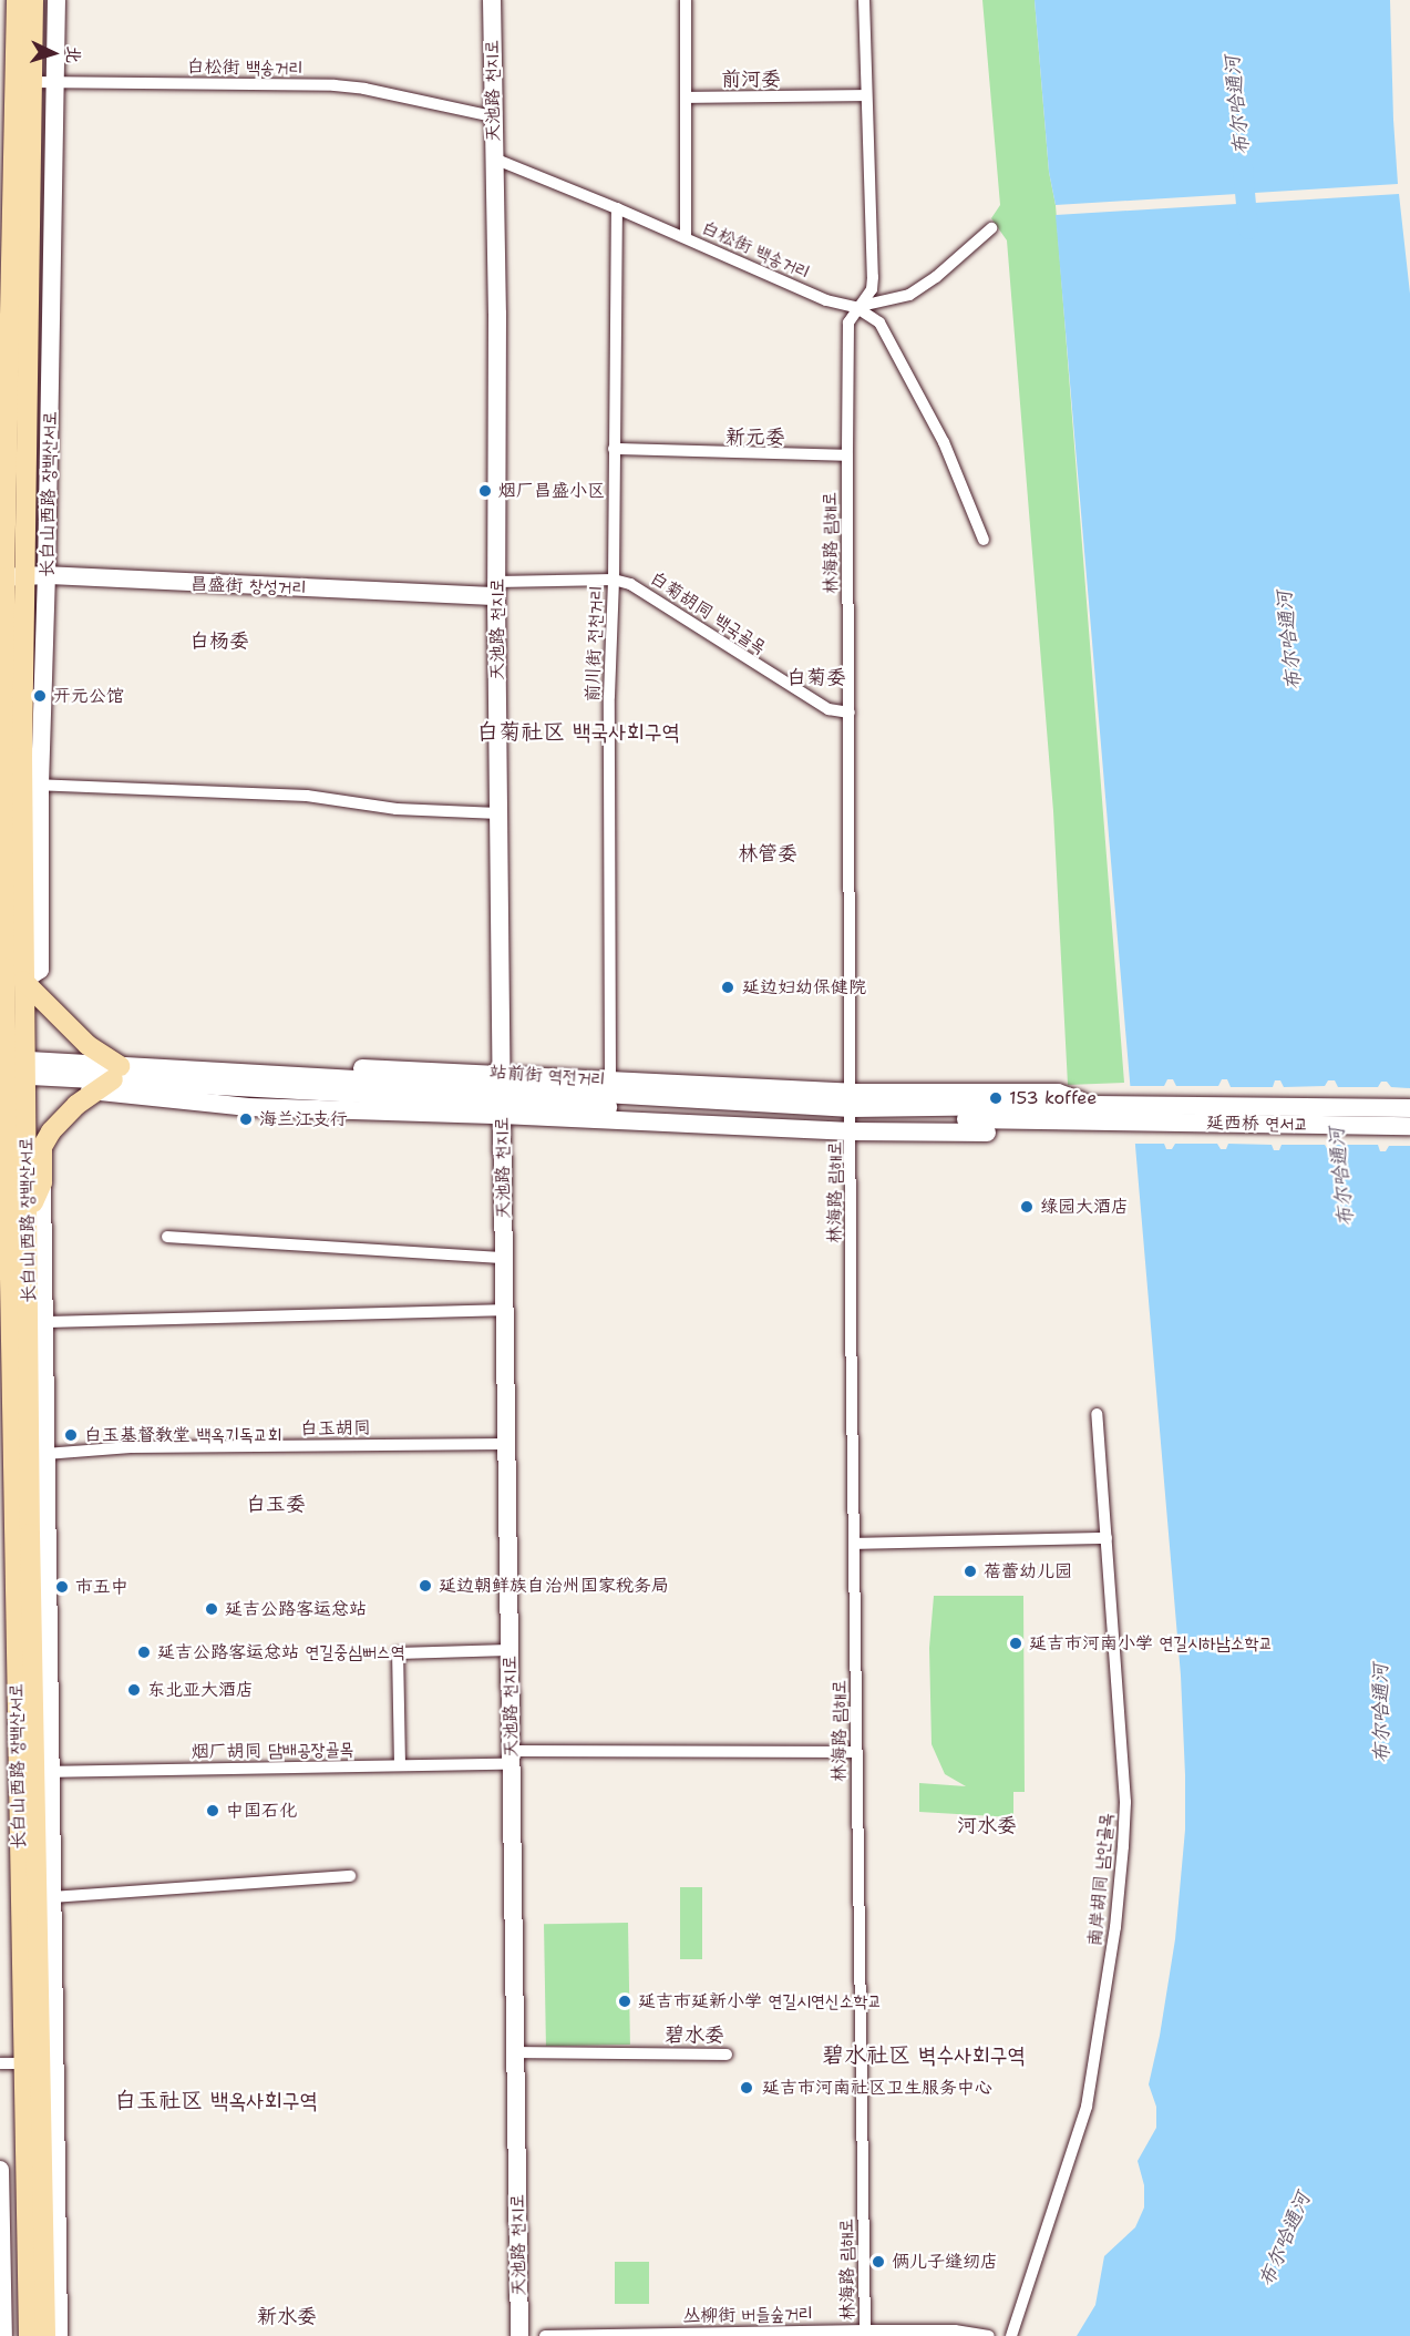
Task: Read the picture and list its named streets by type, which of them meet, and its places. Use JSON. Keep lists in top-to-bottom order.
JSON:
{
  "streets": {
    "main road": ["长白山西路 장백산서로"],
    "street": [
      "白松街 백송거리",
      "天池路 천지로",
      "林海路 림해로",
      "昌盛街 창성거리",
      "白菊胡同 백국골목",
      "前川街 전천거리",
      "站前街 역전거리",
      "延西桥 연서교",
      "白玉胡同",
      "烟厂胡同 담배공장골목",
      "南岸胡同 남안골목",
      "丛柳街 버들숲거리"
    ]
  },
  "crossings": [
    ["白松街 백송거리", "天池路 천지로"],
    ["白松街 백송거리", "长白山西路 장백산서로"],
    ["白松街 백송거리", "林海路 림해로"],
    ["白松街 백송거리", "前川街 전천거리"],
    ["天池路 천지로", "昌盛街 창성거리"],
    ["天池路 천지로", "白菊胡同 백국골목"],
    ["天池路 천지로", "站前街 역전거리"],
    ["天池路 천지로", "白玉胡同"],
    ["天池路 천지로", "烟厂胡同 담배공장골목"],
    ["长白山西路 장백산서로", "昌盛街 창성거리"],
    ["长白山西路 장백산서로", "站前街 역전거리"],
    ["长白山西路 장백산서로", "烟厂胡同 담배공장골목"],
    ["林海路 림해로", "白菊胡同 백국골목"],
    ["林海路 림해로", "站前街 역전거리"],
    ["林海路 림해로", "烟厂胡同 담배공장골목"],
    ["林海路 림해로", "丛柳街 버들숲거리"],
    ["昌盛街 창성거리", "白菊胡同 백국골목"],
    ["白菊胡同 백국골목", "前川街 전천거리"],
    ["前川街 전천거리", "站前街 역전거리"],
    ["站前街 역전거리", "延西桥 연서교"]
  ],
  "districts": [
    "前河委",
    "新元委",
    "白杨委",
    "白菊委",
    "白菊社区 백국사회구역",
    "林管委",
    "白玉委",
    "河水委",
    "碧水委",
    "碧水社区 벽수사회구역",
    "白玉社区 백옥사회구역",
    "新水委"
  ],
  "water": ["布尔哈通河"],
  "places": [
    "烟厂昌盛小区",
    "开元公馆",
    "延边妇幼保健院",
    "153 koffee",
    "海兰江支行",
    "绿园大酒店",
    "白玉基督教堂 백옥기독교회",
    "蓓蕾幼儿园",
    "延边朝鲜族自治州国家税务局",
    "市五中",
    "延吉公路客运总站",
    "延吉市河南小学 연길시하남소학교",
    "延吉公路客运总站 연길중심뻐스역",
    "东北亚大酒店",
    "中国石化",
    "延吉市延新小学 연길시연신소학교",
    "延吉市河南社区卫生服务中心",
    "俩儿子缝纫店"
  ],
  "north": "right"
}
